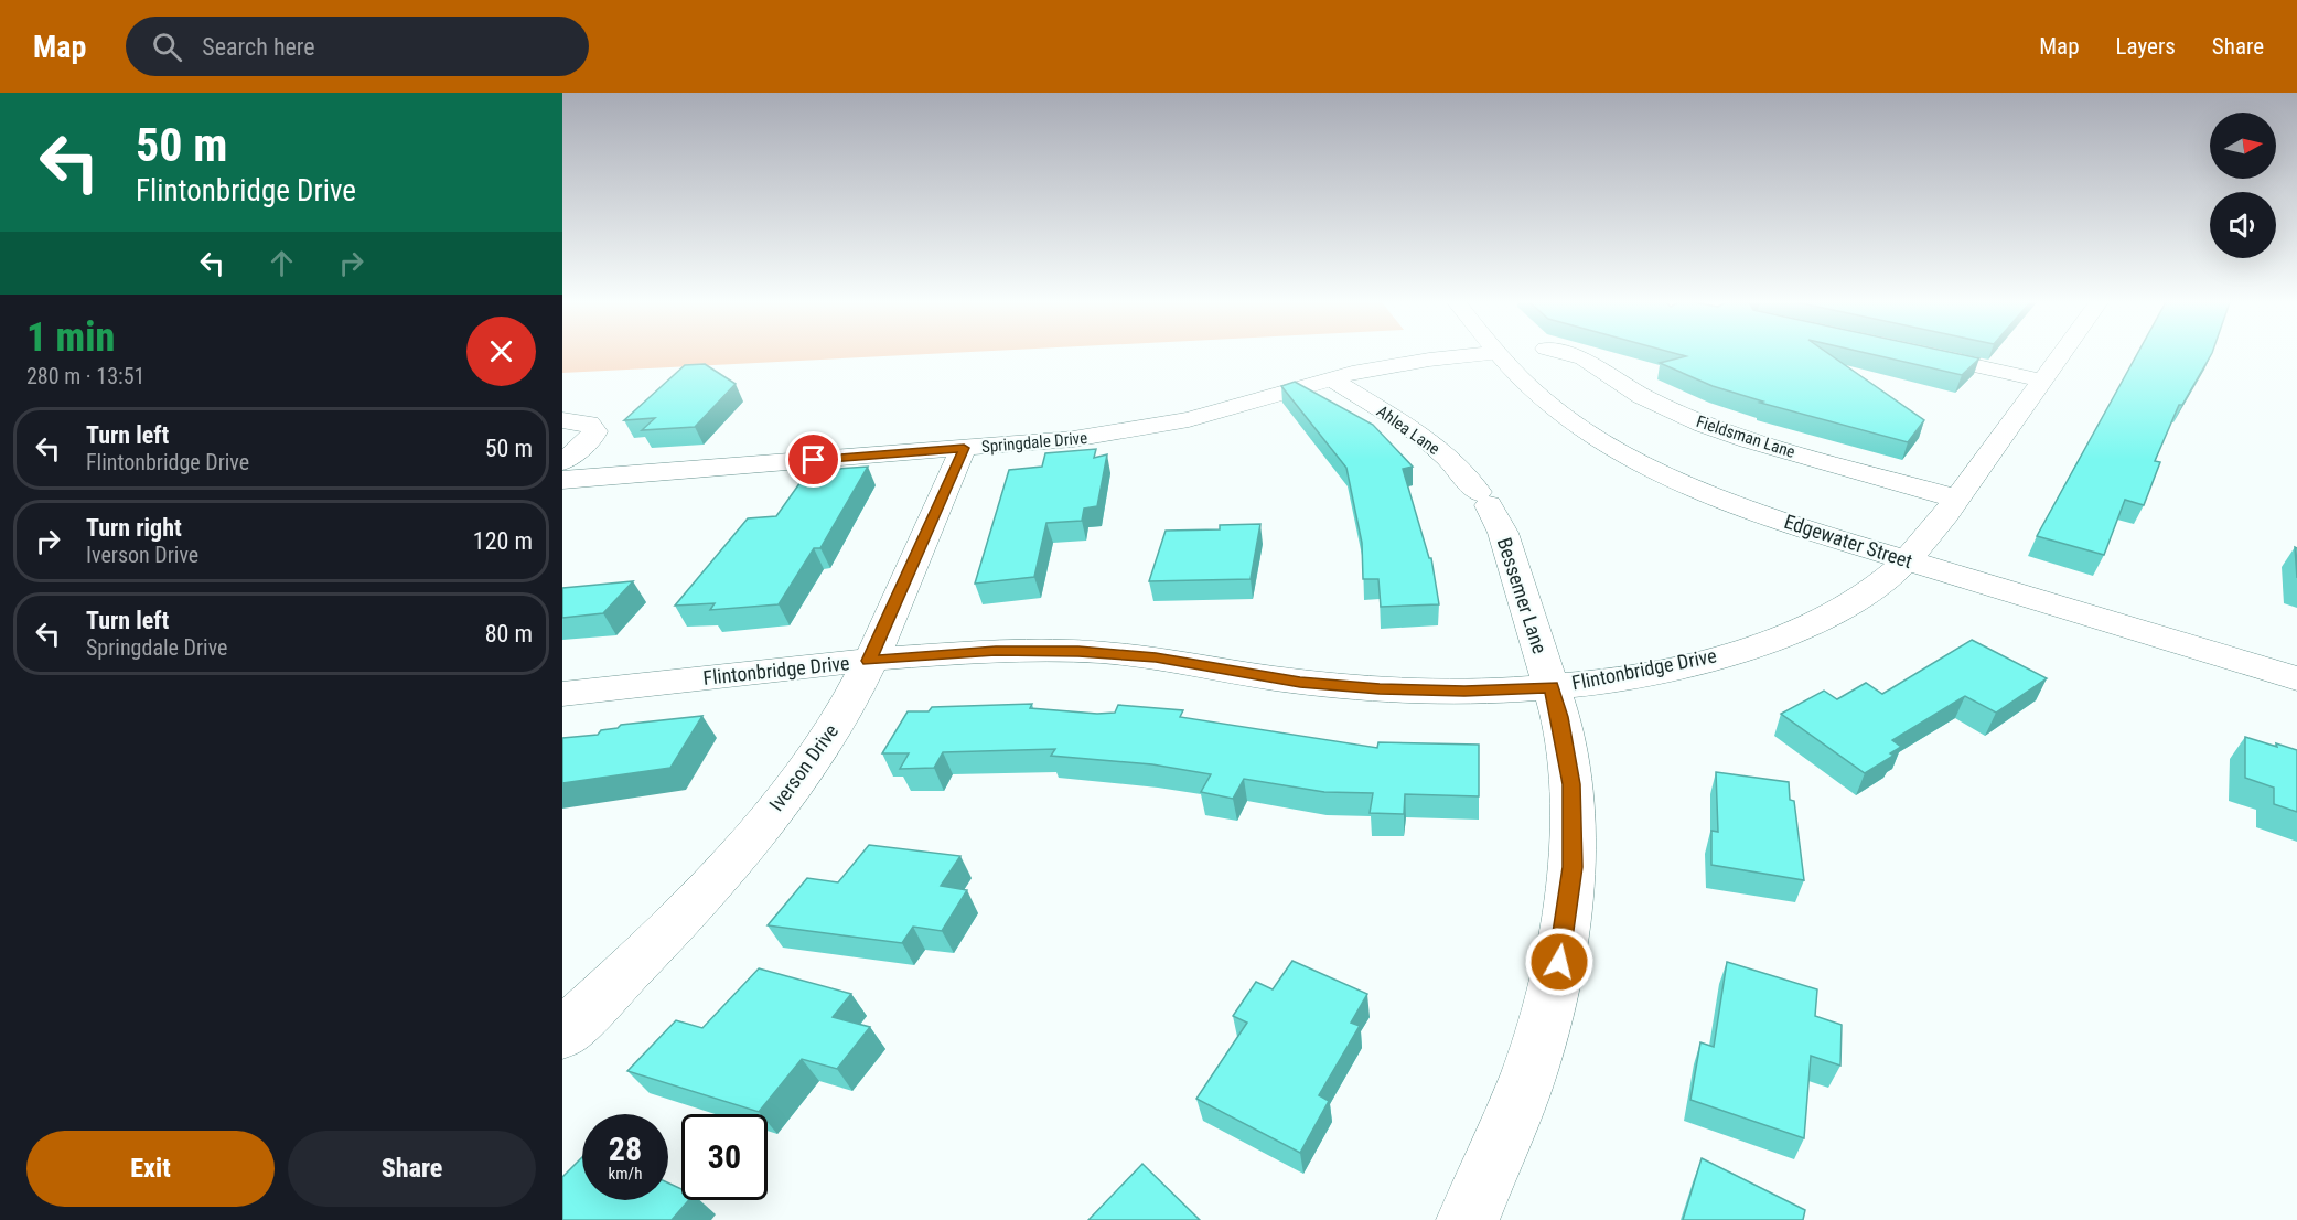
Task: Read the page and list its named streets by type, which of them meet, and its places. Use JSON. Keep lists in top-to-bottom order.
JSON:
{
  "streets": {
    "street": [
      "Ahlea Lane",
      "Fieldsman Lane",
      "Springdale Drive",
      "Edgewater Street",
      "Bessemer Lane",
      "Flintonbridge Drive",
      "Iverson Drive"
    ]
  },
  "crossings": [
    ["Ahlea Lane", "Springdale Drive"],
    ["Ahlea Lane", "Bessemer Lane"],
    ["Fieldsman Lane", "Flintonbridge Drive"],
    ["Springdale Drive", "Iverson Drive"],
    ["Edgewater Street", "Flintonbridge Drive"],
    ["Bessemer Lane", "Flintonbridge Drive"],
    ["Flintonbridge Drive", "Iverson Drive"]
  ],
  "north": "right",
  "page": {
    "header": "Map",
    "search": "Search here",
    "nav": ["Map", "Layers", "Share"],
    "turn": ["50 m", "Flintonbridge Drive"],
    "heading": ["1 min", "280 m · 13:51"],
    "list": [
      {
        "name": "Turn left",
        "note": "Flintonbridge Drive",
        "value": "50 m"
      },
      {
        "name": "Turn right",
        "note": "Iverson Drive",
        "value": "120 m"
      },
      {
        "name": "Turn left",
        "note": "Springdale Drive",
        "value": "80 m"
      }
    ],
    "speed": "28 km/h",
    "limit": "30",
    "buttons": ["Exit", "Share"]
  }
}
